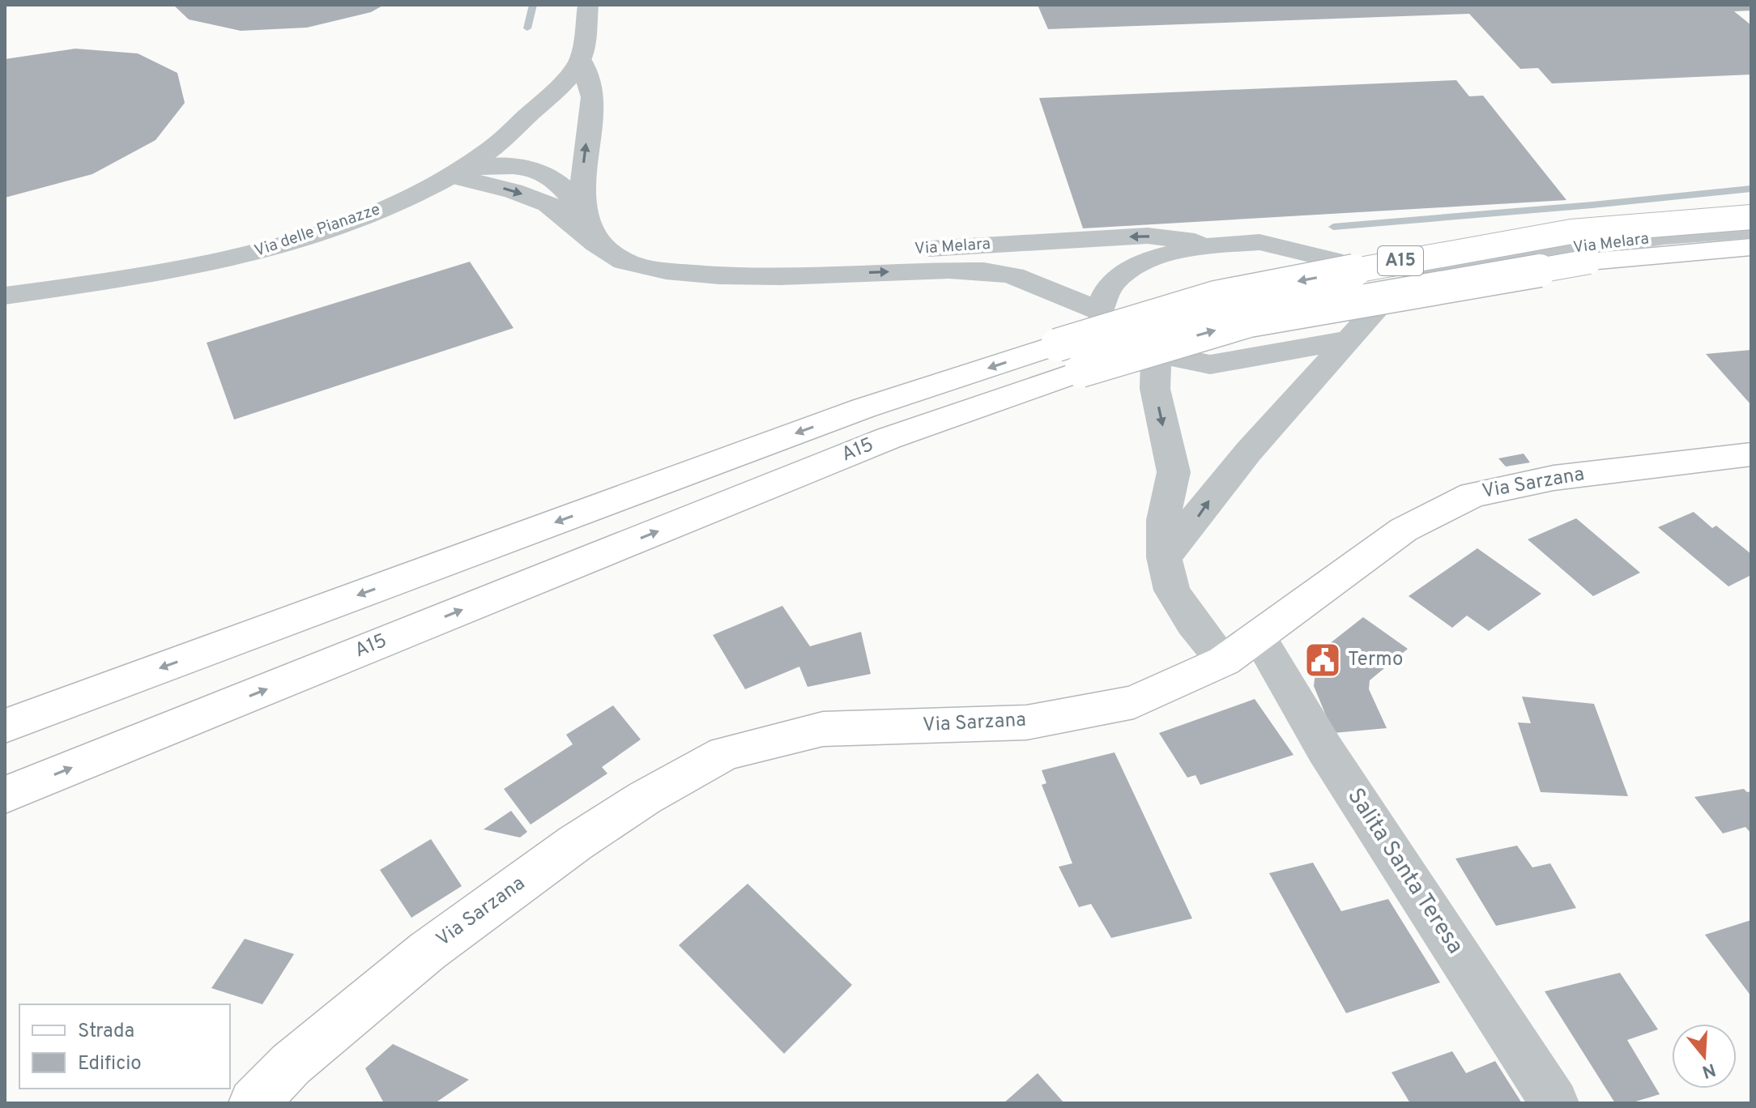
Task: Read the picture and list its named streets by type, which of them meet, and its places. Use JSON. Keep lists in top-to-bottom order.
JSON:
{
  "streets": {
    "main road": ["A15", "Via Sarzana"],
    "street": ["Via delle Pianazze", "Via Melara", "Salita Santa Teresa"]
  },
  "crossings": [
    ["Via delle Pianazze", "Via Melara"],
    ["Via Sarzana", "Salita Santa Teresa"]
  ],
  "places": {
    "public building": ["Termo"]
  },
  "legend": ["Strada", "Edificio"],
  "north": "bottom"
}
